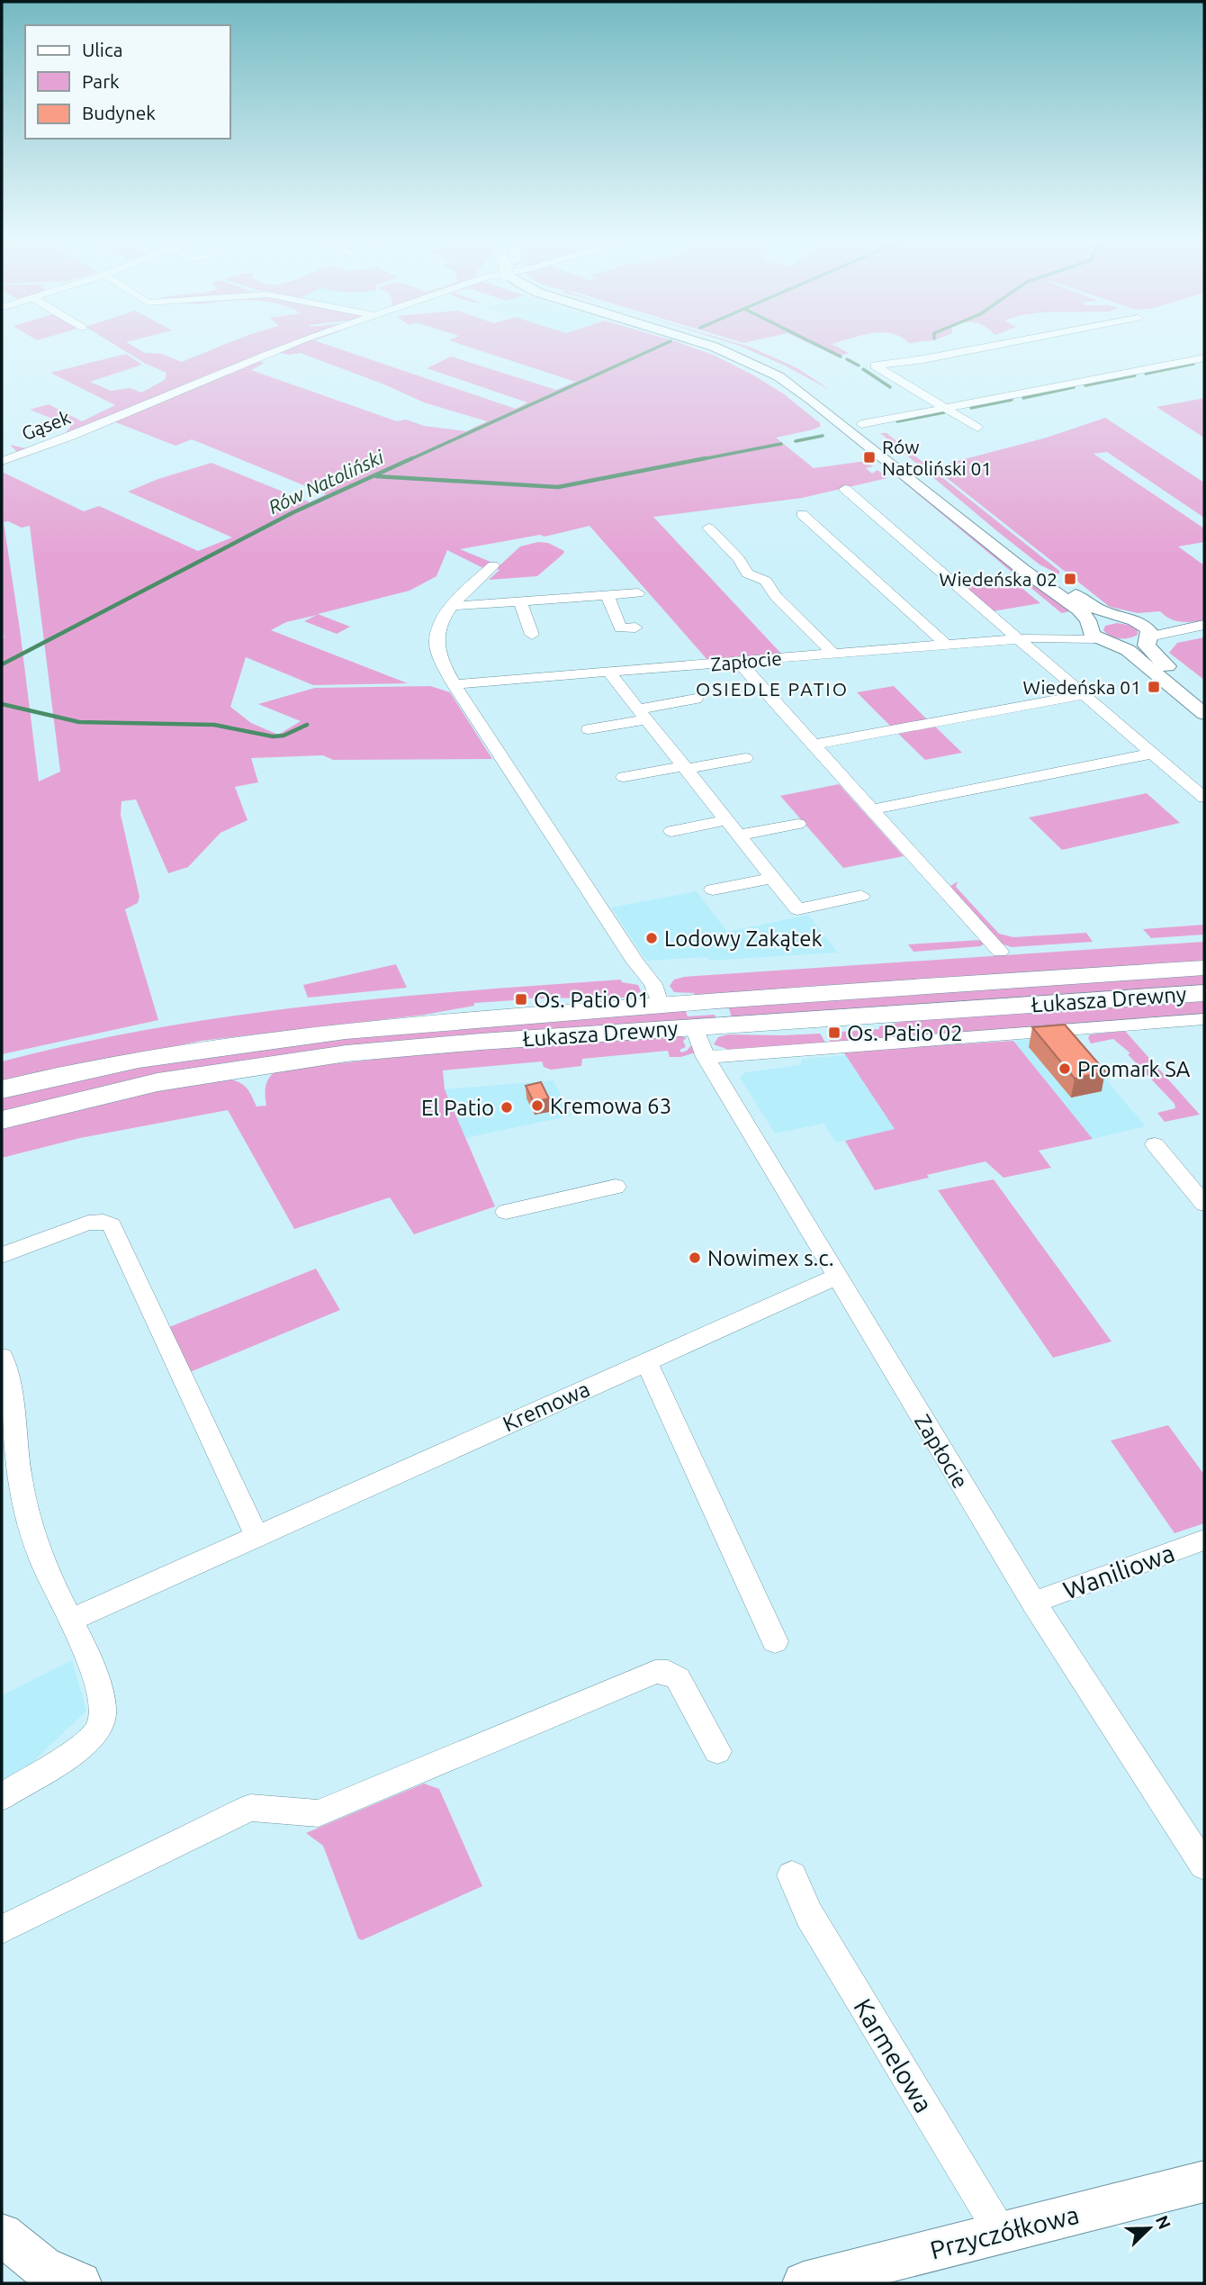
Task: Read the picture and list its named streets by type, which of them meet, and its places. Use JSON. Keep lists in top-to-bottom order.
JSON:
{
  "streets": {
    "main road": ["Łukasza Drewny"],
    "street": [
      "Gąsek",
      "Zapłocie",
      "Kremowa",
      "Waniliowa",
      "Karmelowa",
      "Przyczółkowa"
    ]
  },
  "crossings": [
    ["Zapłocie", "Łukasza Drewny"],
    ["Zapłocie", "Kremowa"],
    ["Zapłocie", "Waniliowa"],
    ["Karmelowa", "Przyczółkowa"]
  ],
  "districts": ["OSIEDLE PATIO"],
  "water": ["Rów Natoliński"],
  "places": {
    "transit": [
      "Rów Natoliński 01",
      "Wiedeńska 02",
      "Wiedeńska 01",
      "Os. Patio 01",
      "Os. Patio 02"
    ],
    "other": [
      "Lodowy Zakątek",
      "Promark SA",
      "Kremowa 63",
      "El Patio",
      "Nowimex s.c."
    ]
  },
  "legend": ["Ulica", "Park", "Budynek"],
  "north": "top right"
}
